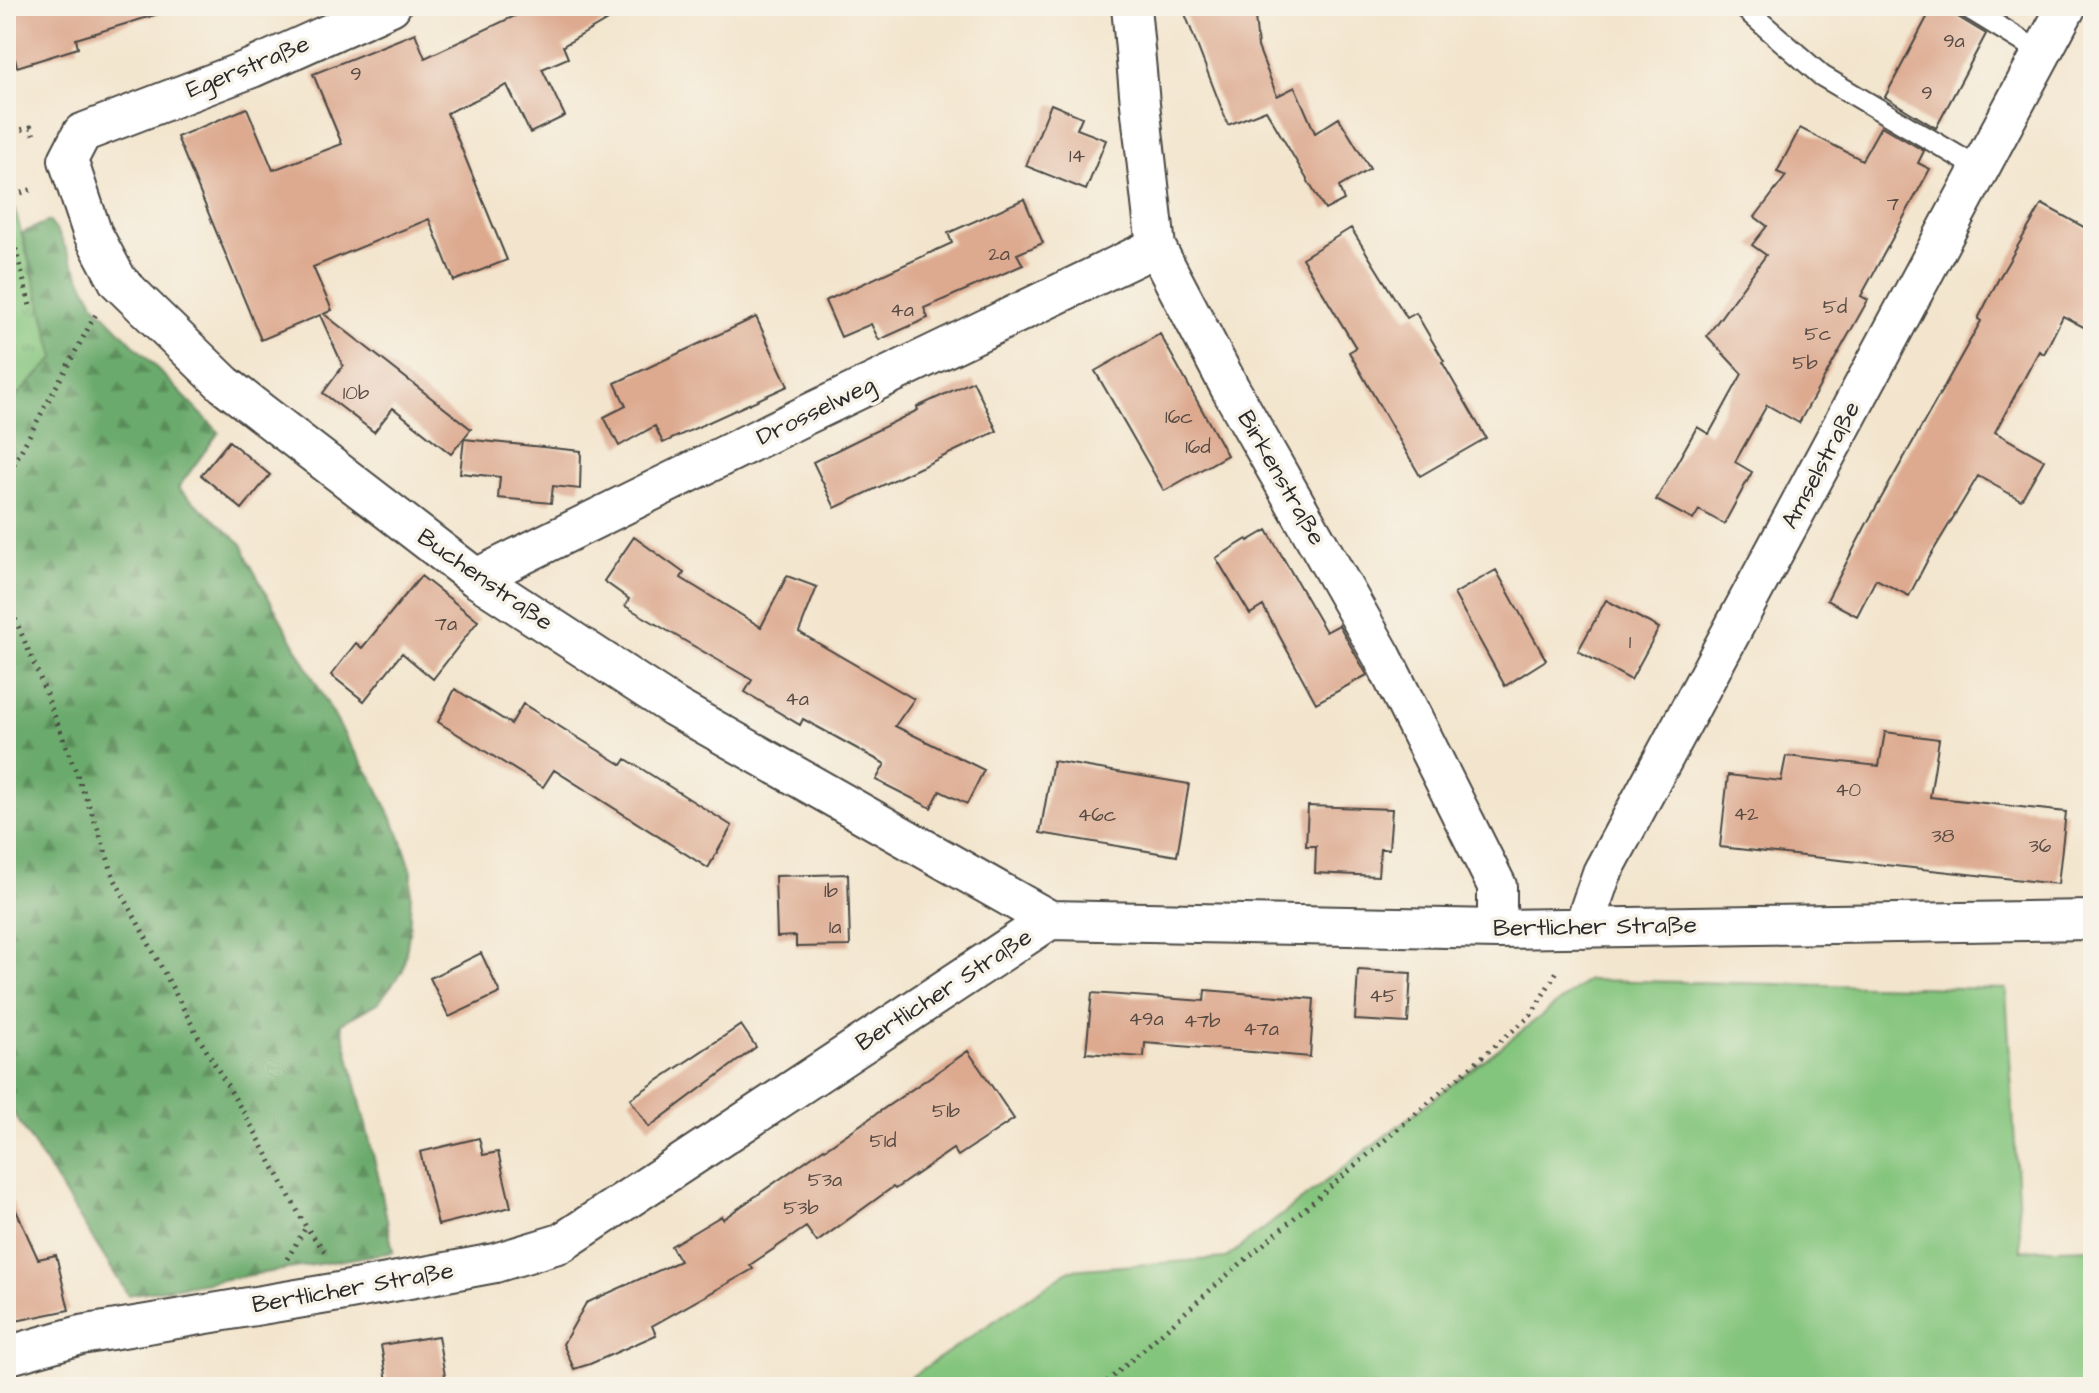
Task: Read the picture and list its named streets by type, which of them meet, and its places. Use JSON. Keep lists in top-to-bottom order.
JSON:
{
  "streets": {
    "street": [
      "Egerstraße",
      "Drosselweg",
      "Amselstraße",
      "Birkenstraße",
      "Buchenstraße",
      "Bertlicher Straße"
    ]
  },
  "crossings": [
    ["Egerstraße", "Buchenstraße"],
    ["Drosselweg", "Birkenstraße"],
    ["Drosselweg", "Buchenstraße"],
    ["Amselstraße", "Bertlicher Straße"],
    ["Birkenstraße", "Bertlicher Straße"],
    ["Buchenstraße", "Bertlicher Straße"]
  ],
  "house_numbers": [
    "9a",
    "9",
    "9",
    "14",
    "7",
    "2a",
    "5d",
    "4a",
    "5c",
    "5b",
    "10b",
    "16c",
    "16d",
    "7a",
    "1",
    "4a",
    "40",
    "42",
    "46c",
    "38",
    "36",
    "1b",
    "1a",
    "45",
    "49a",
    "47b",
    "47a",
    "51b",
    "51d",
    "53a",
    "53b"
  ]
}
